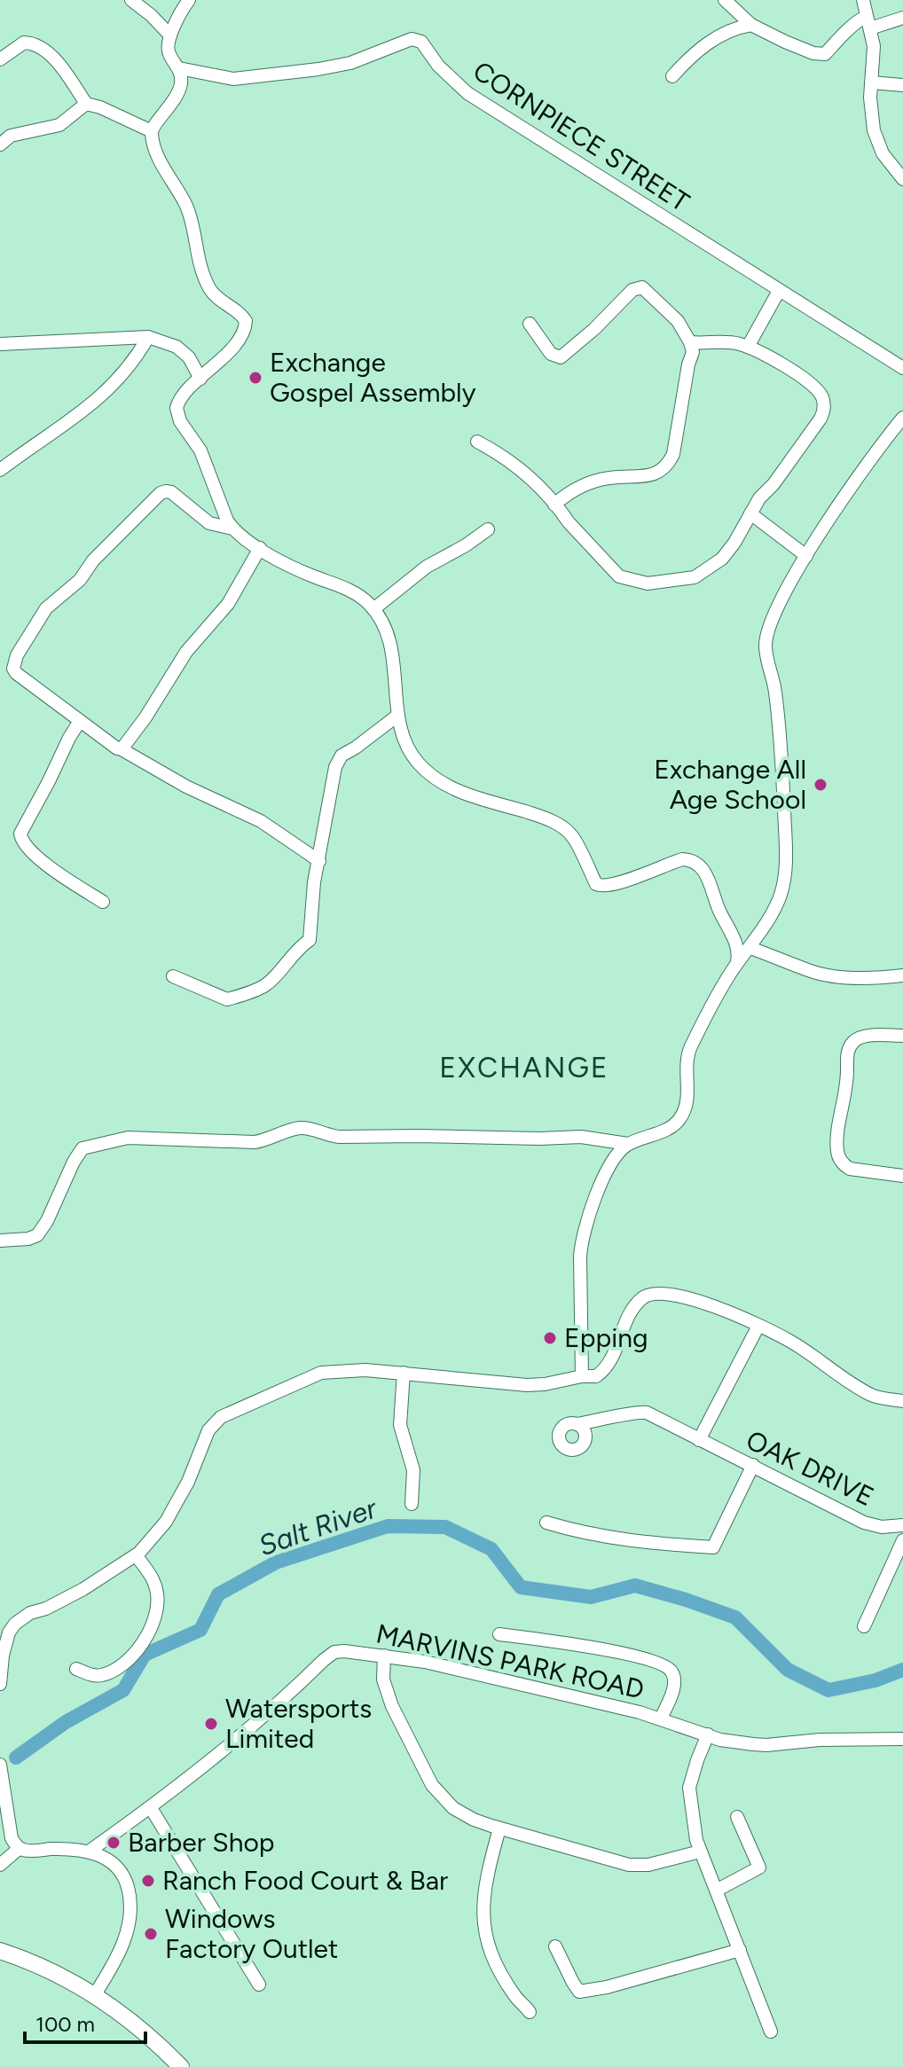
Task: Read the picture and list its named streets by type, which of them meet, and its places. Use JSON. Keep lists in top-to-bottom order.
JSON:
{
  "streets": {
    "street": ["CORNPIECE STREET", "OAK DRIVE", "MARVINS PARK ROAD"]
  },
  "districts": ["EXCHANGE"],
  "water": ["Salt River"],
  "places": [
    "Exchange Gospel Assembly",
    "Exchange All Age School",
    "Epping",
    "Watersports Limited",
    "Barber Shop",
    "Ranch Food Court & Bar",
    "Windows Factory Outlet"
  ],
  "scale_bar": "100 m"
}
